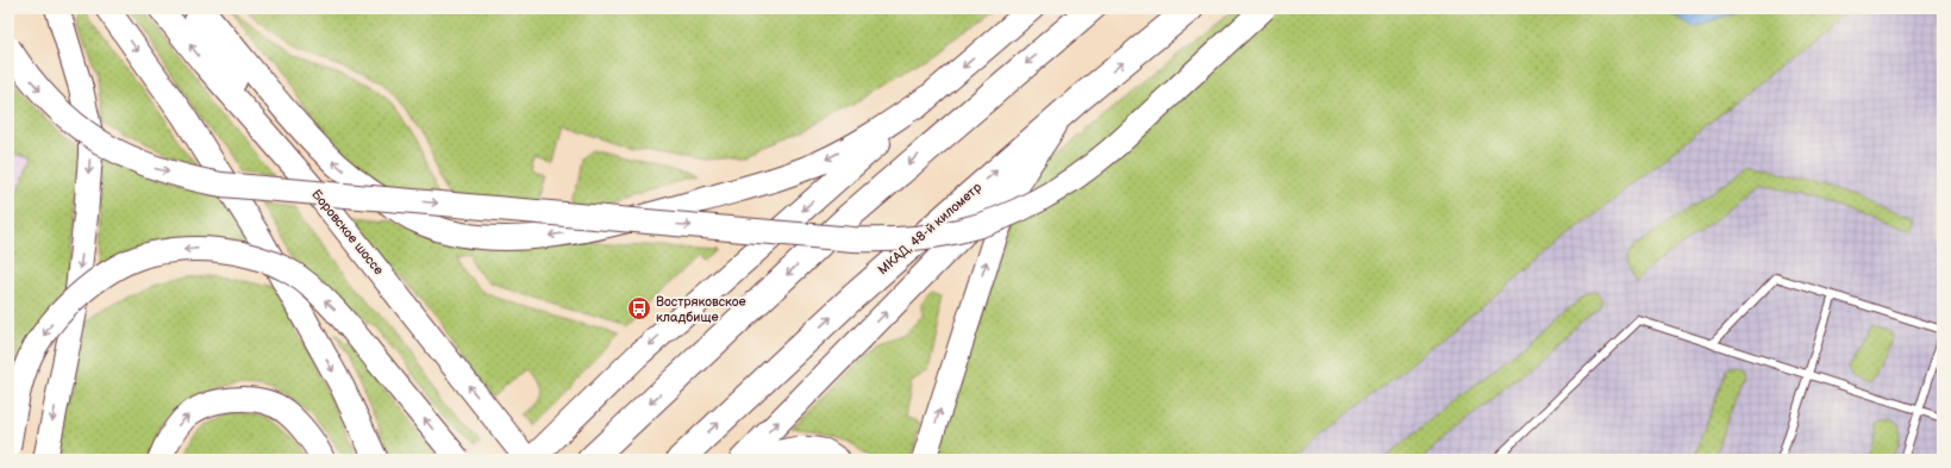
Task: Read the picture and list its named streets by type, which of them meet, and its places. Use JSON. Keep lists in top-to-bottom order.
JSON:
{
  "streets": {
    "highway": ["МКАД, 48-й километр"],
    "main road": ["Боровское шоссе"]
  },
  "places": {
    "bus stop": ["Востряковское кладбище"]
  }
}
